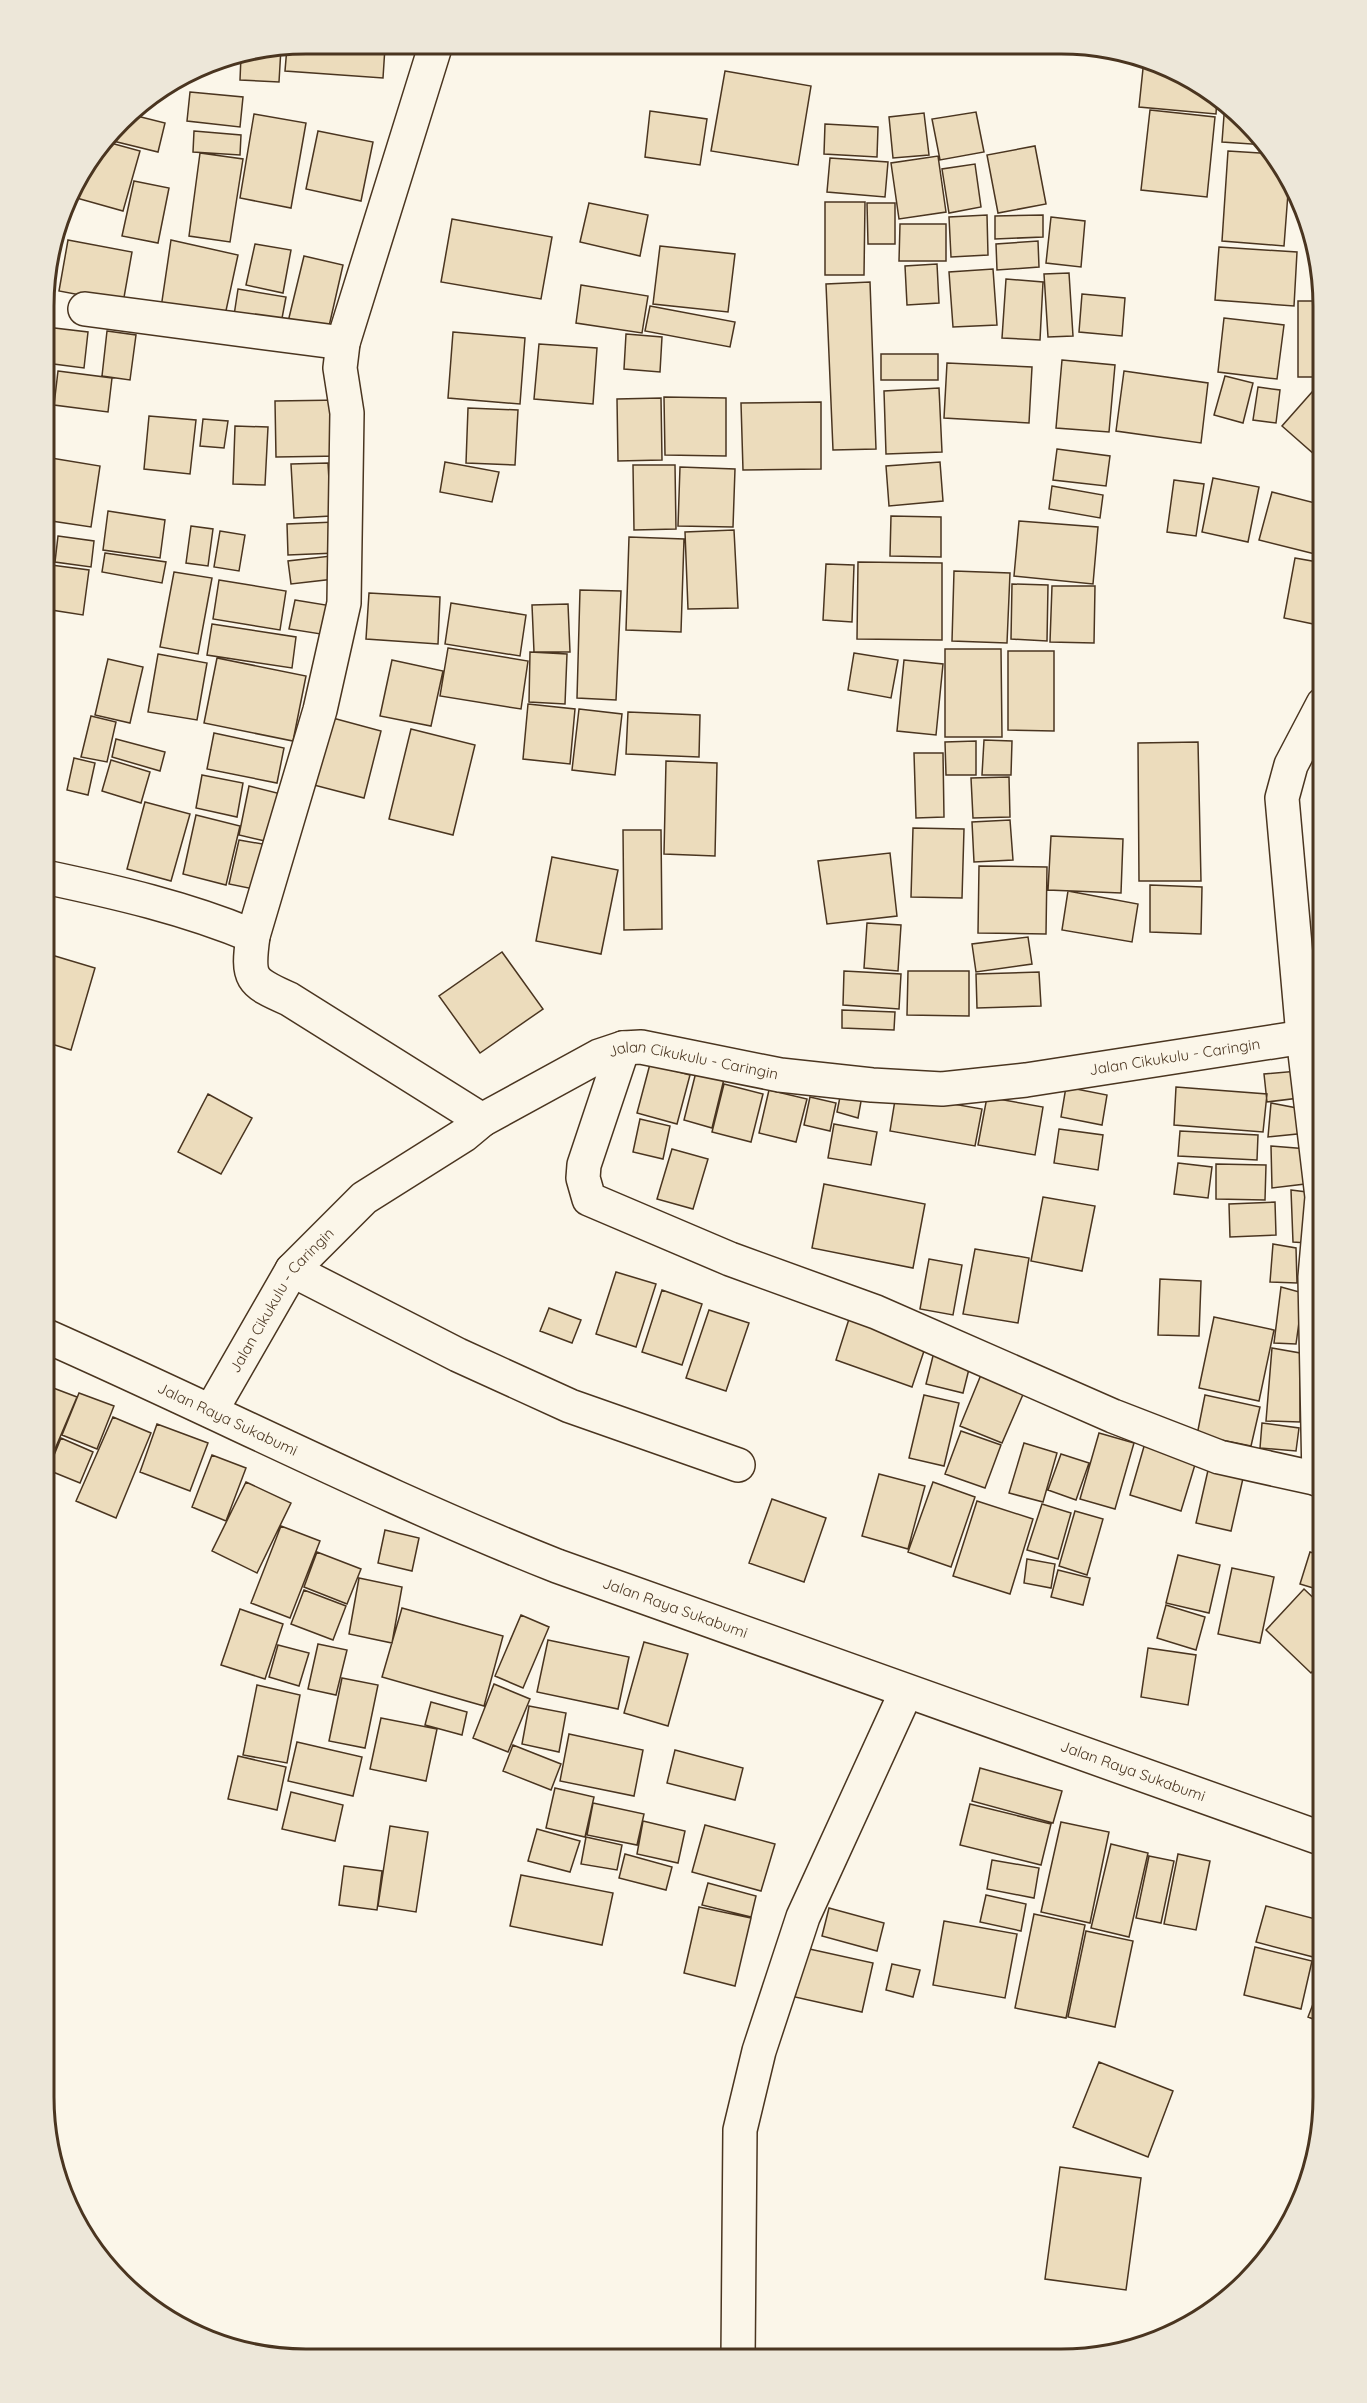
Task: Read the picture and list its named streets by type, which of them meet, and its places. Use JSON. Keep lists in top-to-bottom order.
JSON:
{
  "streets": {
    "main road": ["Jalan Cikukulu - Caringin", "Jalan Raya Sukabumi"]
  },
  "crossings": [
    ["Jalan Cikukulu - Caringin", "Jalan Raya Sukabumi"]
  ]
}
